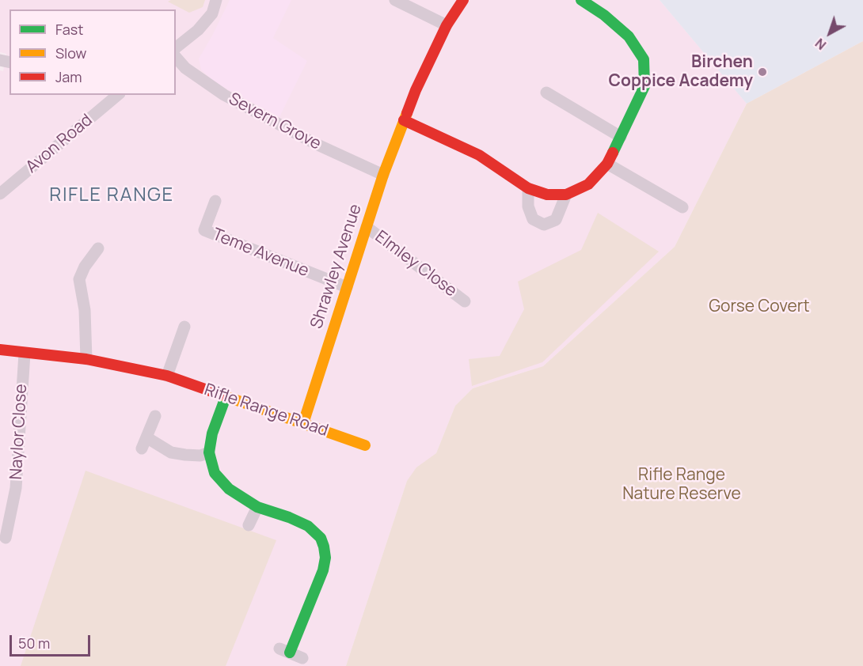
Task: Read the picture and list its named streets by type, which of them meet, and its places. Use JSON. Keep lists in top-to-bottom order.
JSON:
{
  "streets": {
    "street": [
      "Severn Grove",
      "Avon Road",
      "Teme Avenue",
      "Elmley Close",
      "Shrawley Avenue",
      "Rifle Range Road",
      "Naylor Close"
    ]
  },
  "crossings": [
    ["Severn Grove", "Shrawley Avenue"],
    ["Teme Avenue", "Shrawley Avenue"],
    ["Elmley Close", "Shrawley Avenue"],
    ["Shrawley Avenue", "Rifle Range Road"],
    ["Rifle Range Road", "Naylor Close"]
  ],
  "districts": ["RIFLE RANGE"],
  "parks": ["Gorse Covert", "Rifle Range Nature Reserve"],
  "places": ["Birchen Coppice Academy"],
  "legend": ["Fast", "Slow", "Jam"],
  "scale_bar": "50 m",
  "north": "bottom left"
}
